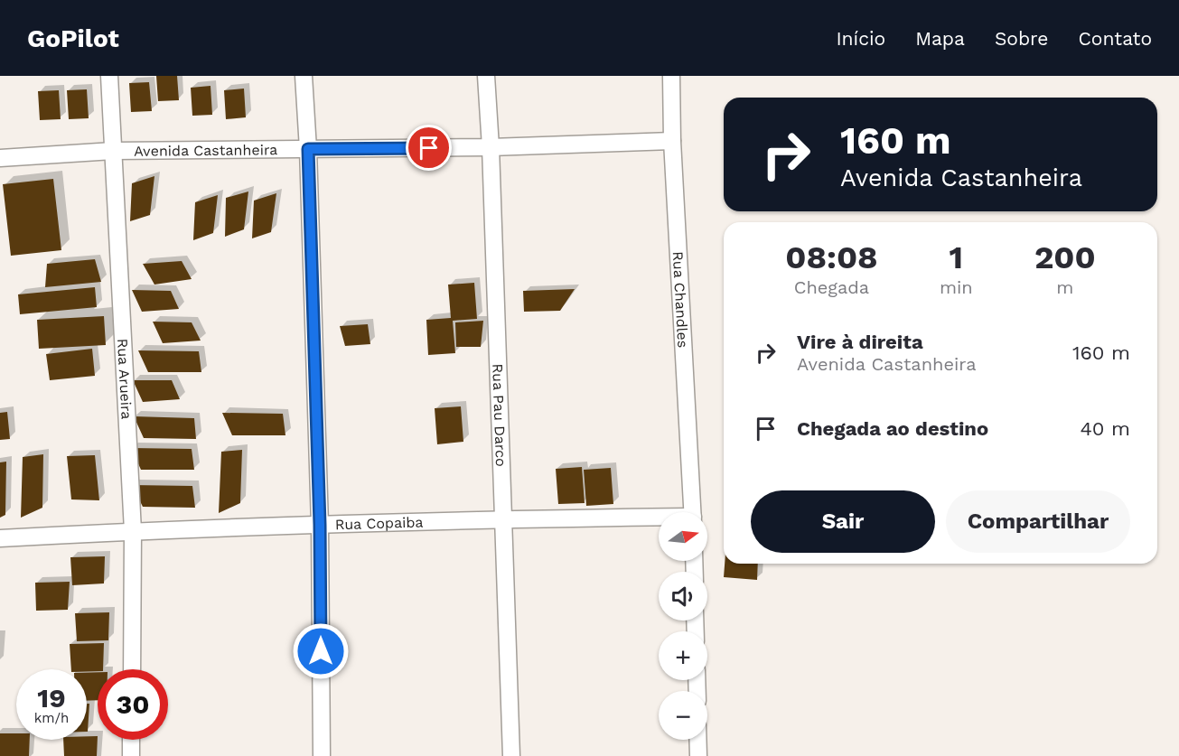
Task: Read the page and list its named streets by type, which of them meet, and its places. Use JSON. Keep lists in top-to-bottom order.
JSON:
{
  "streets": {
    "street": [
      "Avenida Castanheira",
      "Rua Chandles",
      "Rua Arueira",
      "Rua Pau Darco",
      "Rua Copaiba"
    ]
  },
  "crossings": [
    ["Avenida Castanheira", "Rua Chandles"],
    ["Avenida Castanheira", "Rua Arueira"],
    ["Avenida Castanheira", "Rua Pau Darco"],
    ["Rua Arueira", "Rua Copaiba"],
    ["Rua Pau Darco", "Rua Copaiba"]
  ],
  "north": "right",
  "page": {
    "header": "GoPilot",
    "nav": [
      "Início",
      "Mapa",
      "Sobre",
      "Contato"
    ],
    "turn": ["160 m", "Avenida Castanheira"],
    "eta": [
      "08:08",
      "Chegada",
      "1",
      "min",
      "200",
      "m"
    ],
    "list": [
      {
        "name": "Vire à direita",
        "note": "Avenida Castanheira",
        "value": "160 m"
      },
      {
        "name": "Chegada ao destino",
        "value": "40 m"
      }
    ],
    "buttons": ["Sair", "Compartilhar"],
    "map_buttons": ["+", "−"],
    "speed": "19 km/h",
    "limit": "30"
  }
}
